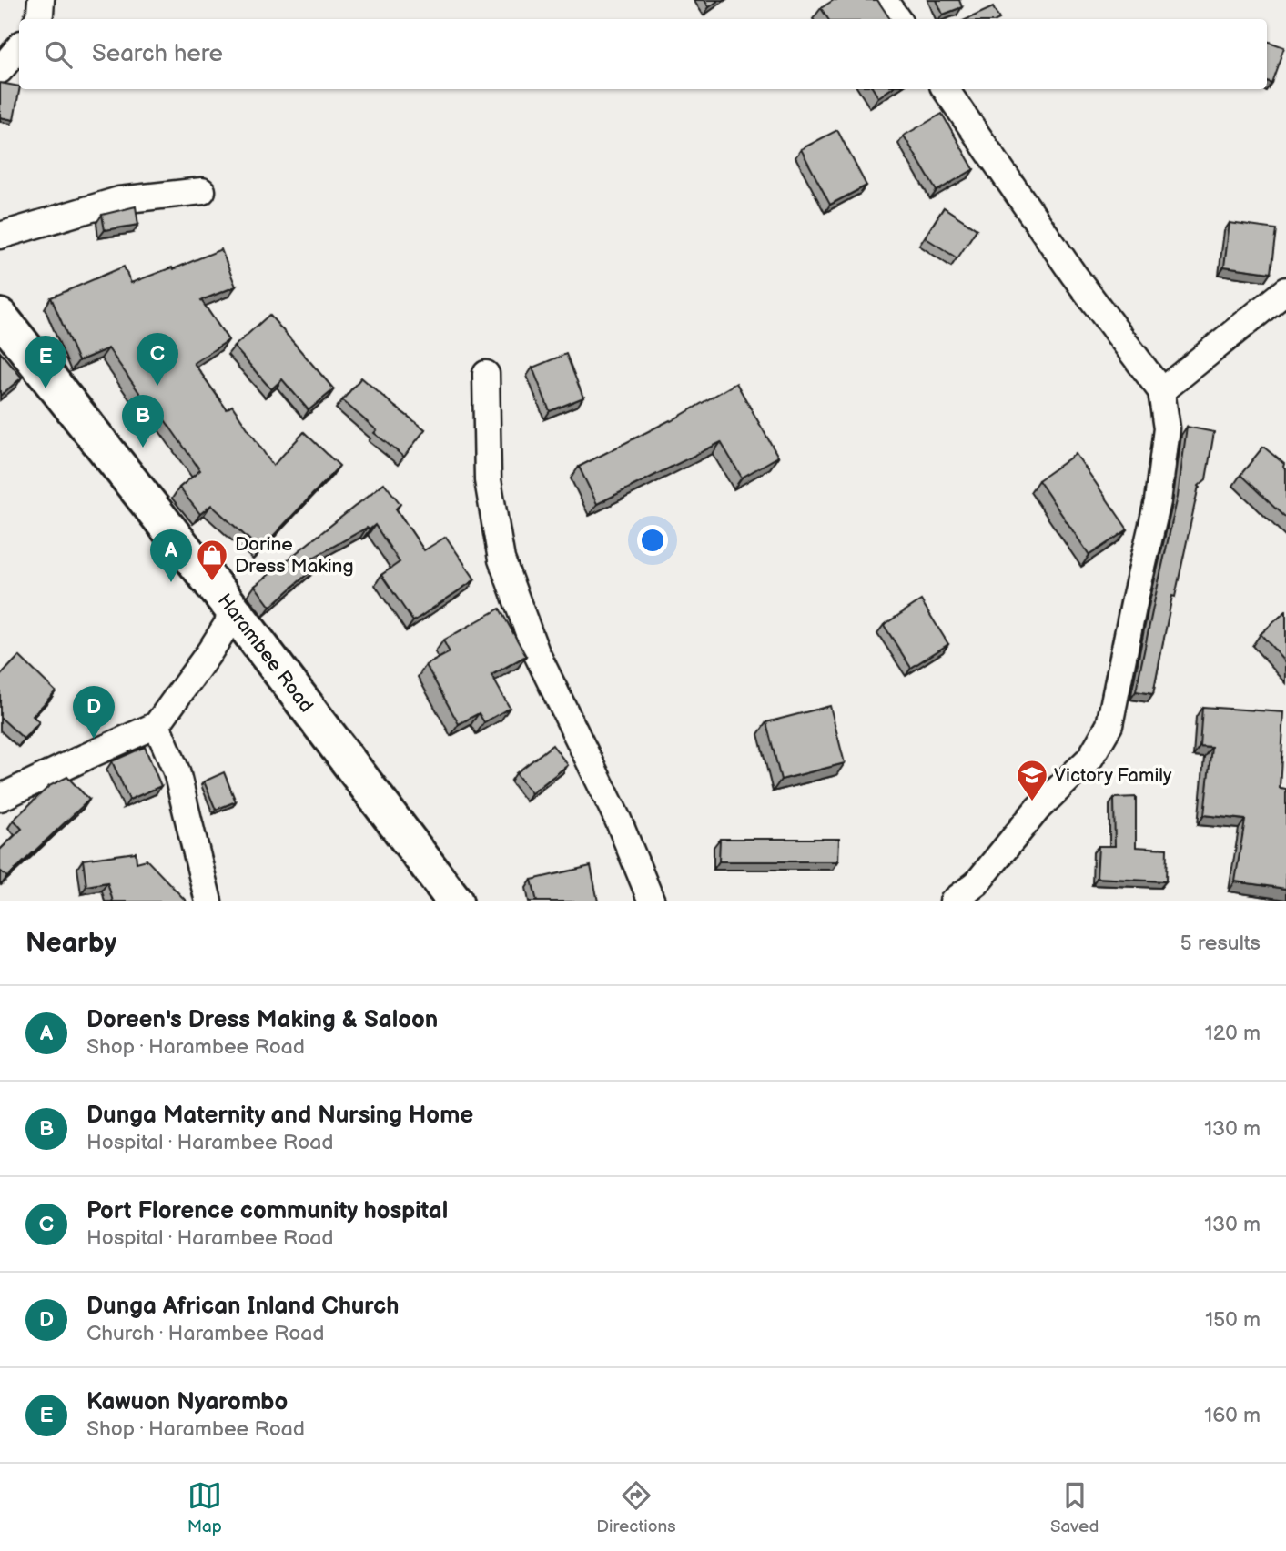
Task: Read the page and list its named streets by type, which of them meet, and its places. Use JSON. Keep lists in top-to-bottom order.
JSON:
{
  "streets": {
    "main road": ["Harambee Road"]
  },
  "places": {
    "shop": ["Dorine Dress Making"],
    "school or university": ["Victory Family"]
  },
  "page": {
    "search": "Search here",
    "pins": [
      "C",
      "E",
      "B",
      "A",
      "D"
    ],
    "heading": ["Nearby", "5 results"],
    "list": [
      {
        "mark": "A",
        "name": "Doreen's Dress Making & Saloon",
        "note": "Shop · Harambee Road",
        "value": "120 m"
      },
      {
        "mark": "B",
        "name": "Dunga Maternity and Nursing Home",
        "note": "Hospital · Harambee Road",
        "value": "130 m"
      },
      {
        "mark": "C",
        "name": "Port Florence community hospital",
        "note": "Hospital · Harambee Road",
        "value": "130 m"
      },
      {
        "mark": "D",
        "name": "Dunga African Inland Church",
        "note": "Church · Harambee Road",
        "value": "150 m"
      },
      {
        "mark": "E",
        "name": "Kawuon Nyarombo",
        "note": "Shop · Harambee Road",
        "value": "160 m"
      }
    ],
    "nav": ["Map", "Directions", "Saved"]
  }
}
